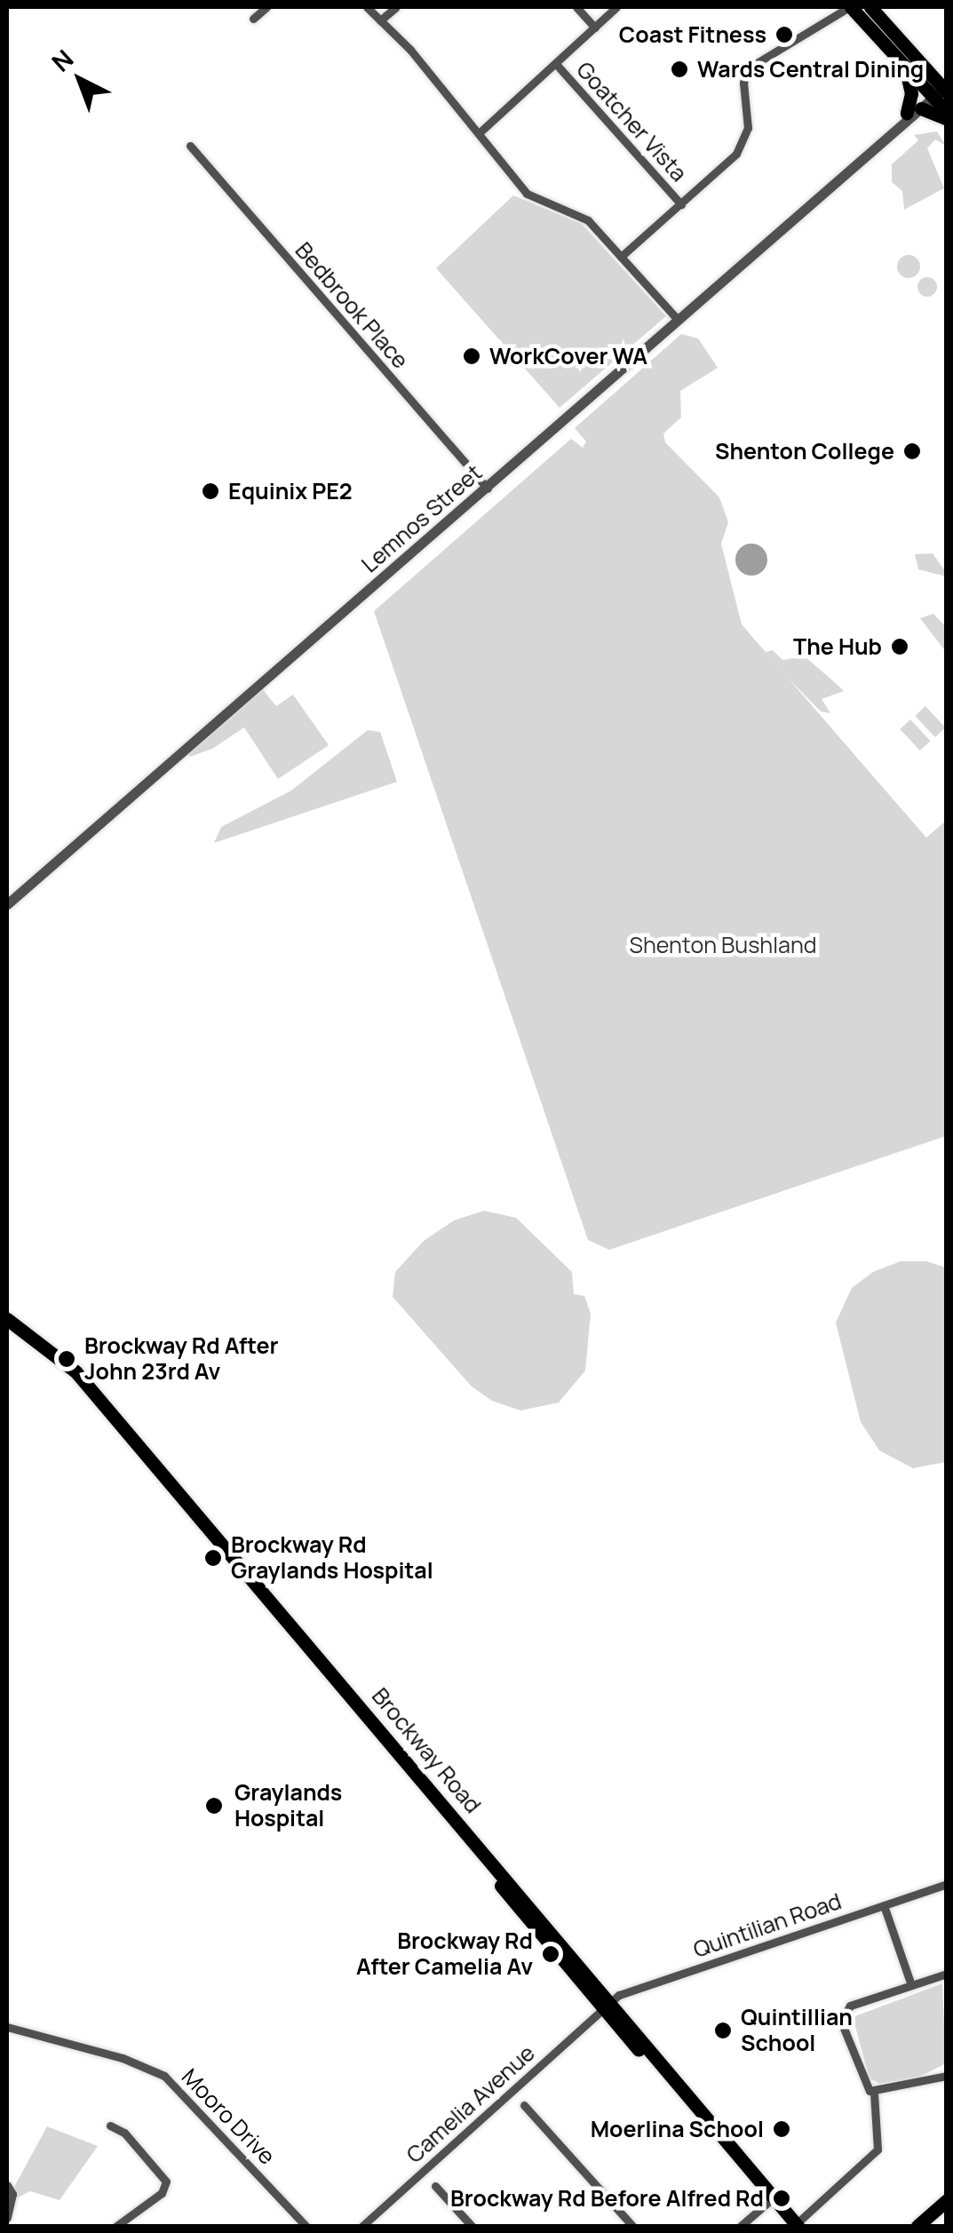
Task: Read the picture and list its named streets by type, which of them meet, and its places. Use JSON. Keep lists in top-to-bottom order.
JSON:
{
  "streets": {
    "main road": ["Brockway Road"],
    "street": [
      "Goatcher Vista",
      "Bedbrook Place",
      "Lemnos Street",
      "Quintilian Road",
      "Camelia Avenue",
      "Mooro Drive"
    ]
  },
  "crossings": [
    ["Bedbrook Place", "Lemnos Street"],
    ["Brockway Road", "Quintilian Road"],
    ["Brockway Road", "Camelia Avenue"],
    ["Quintilian Road", "Camelia Avenue"]
  ],
  "parks": ["Shenton Bushland"],
  "places": [
    "Coast Fitness",
    "Wards Central Dining",
    "WorkCover WA",
    "Shenton College",
    "Equinix PE2",
    "The Hub",
    "Brockway Rd After John 23rd Av",
    "Brockway Rd Graylands Hospital",
    "Graylands Hospital",
    "Brockway Rd After Camelia Av",
    "Quintillian School",
    "Moerlina School",
    "Brockway Rd Before Alfred Rd"
  ],
  "north": "top left"
}
